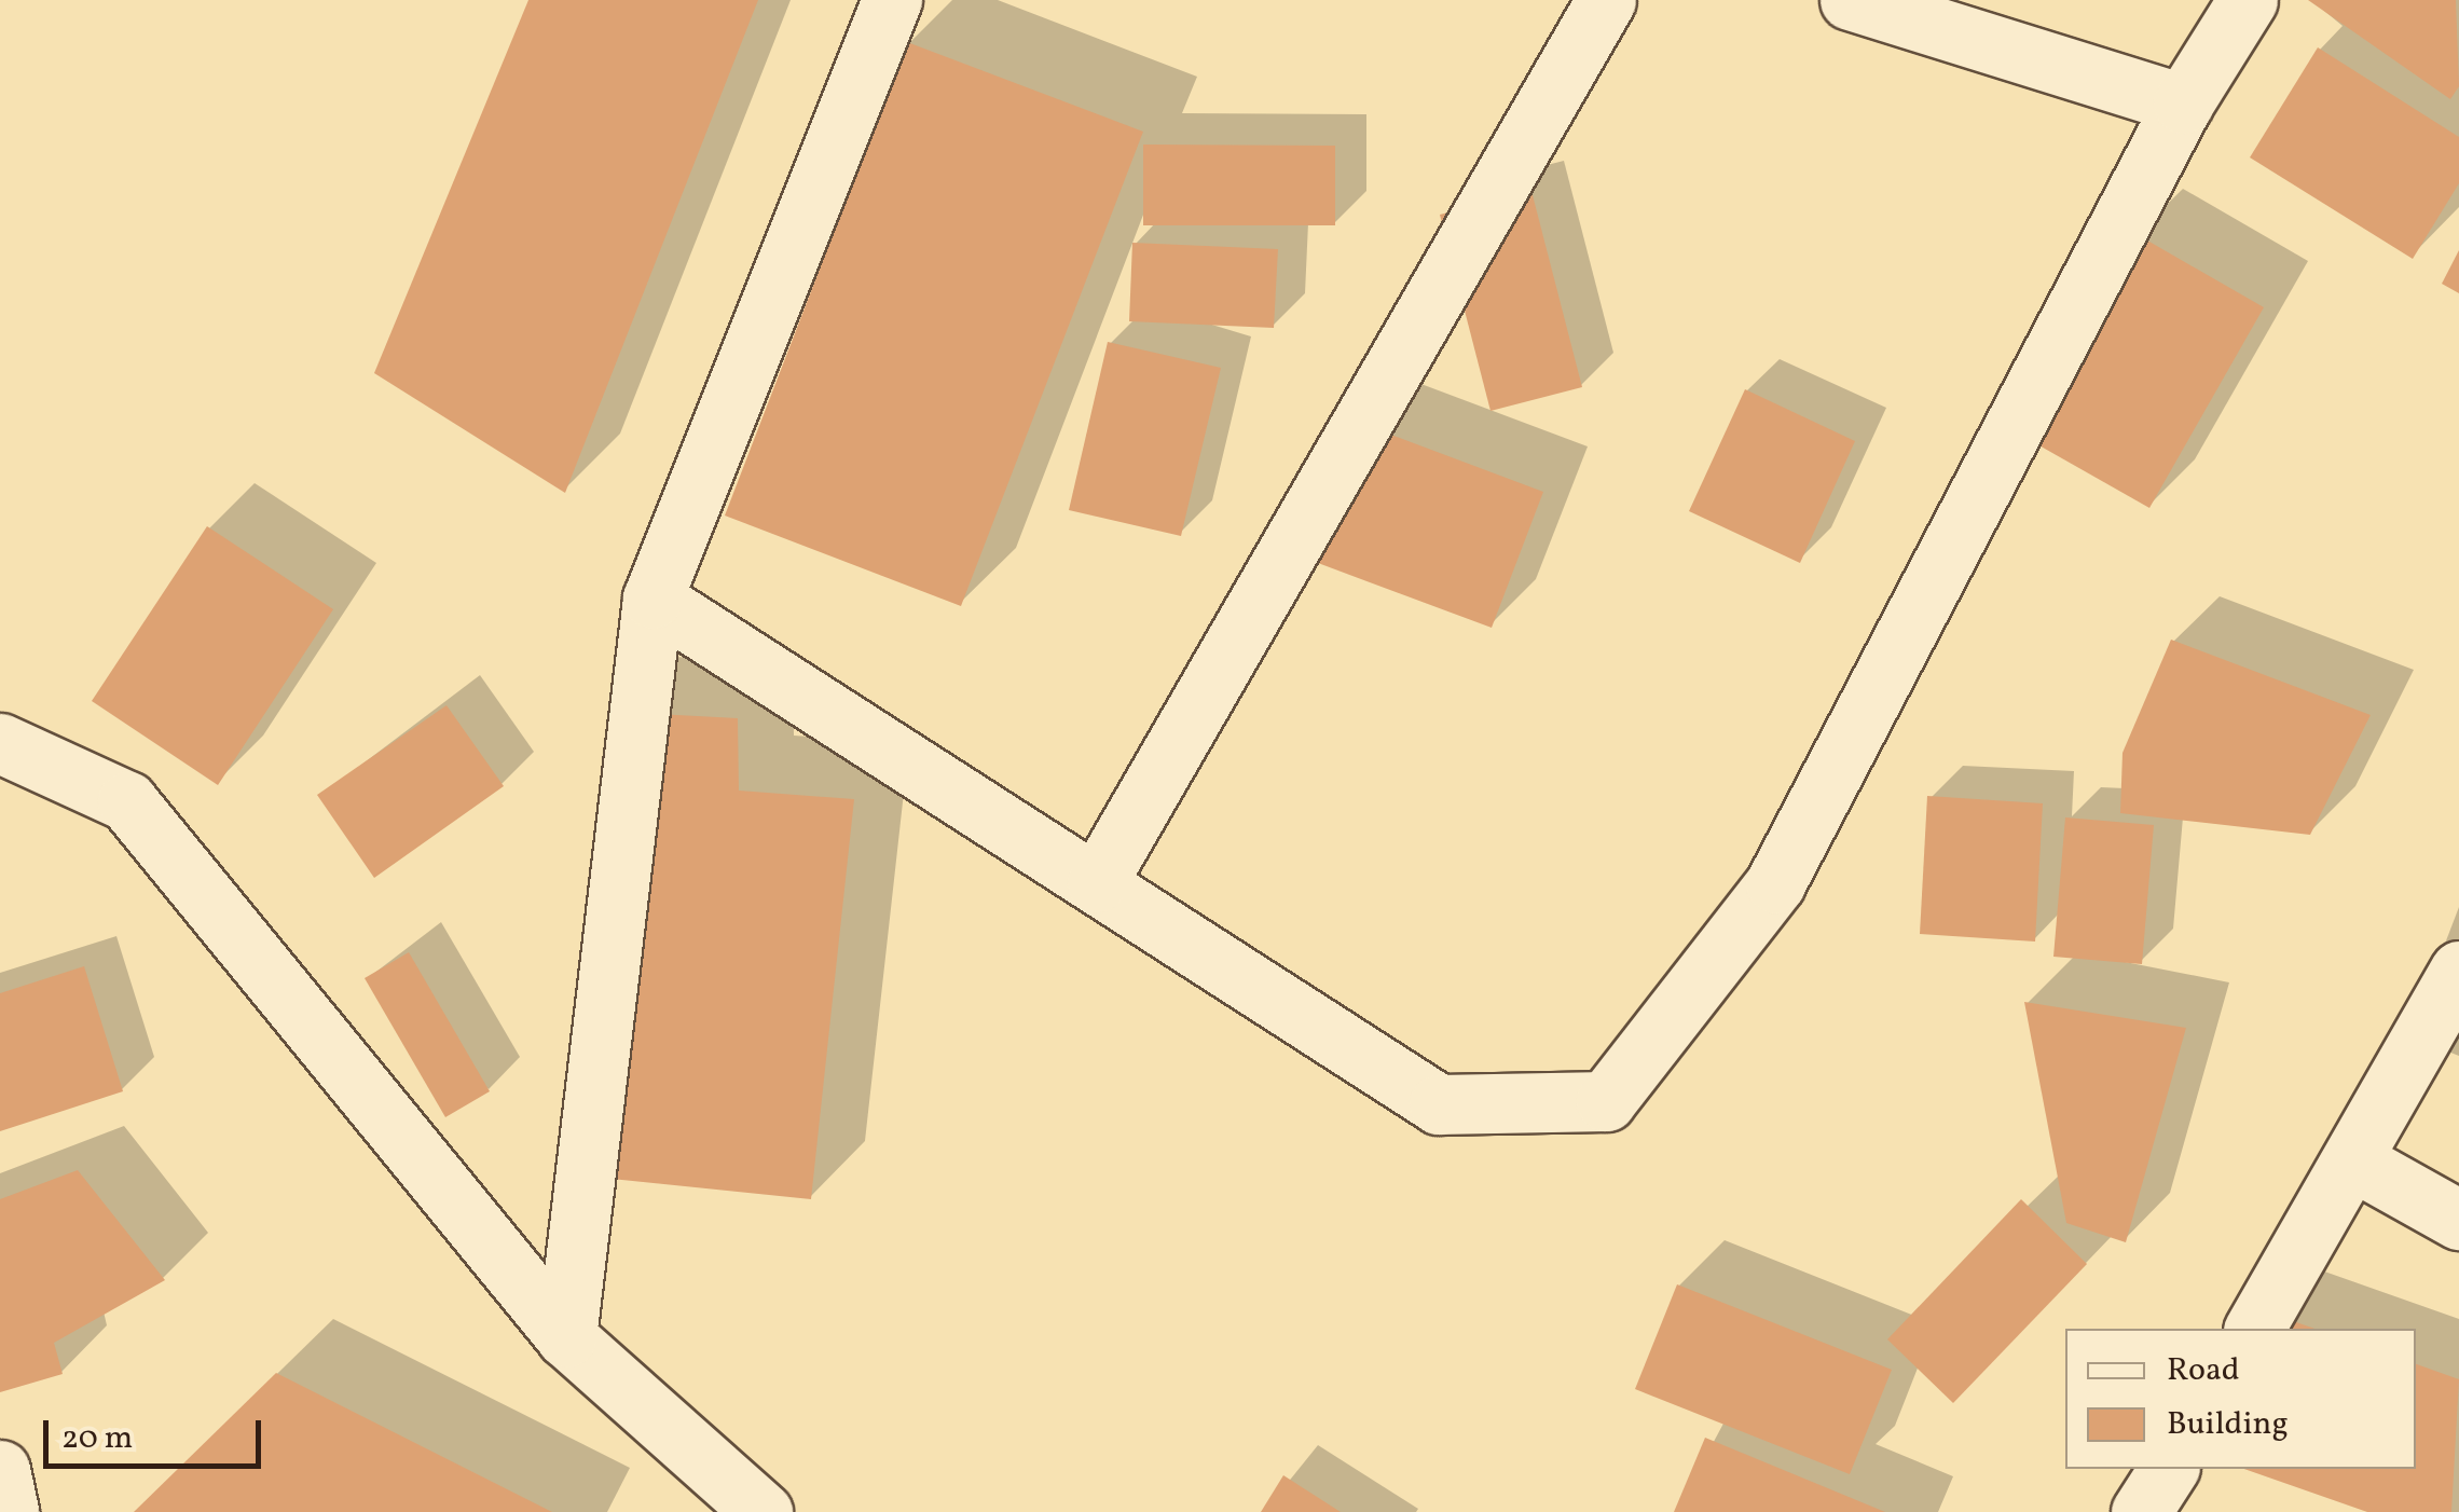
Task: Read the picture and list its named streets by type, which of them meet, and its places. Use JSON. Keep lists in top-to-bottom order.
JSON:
{
  "legend": ["Road", "Building"],
  "scale_bar": "20 m"
}
